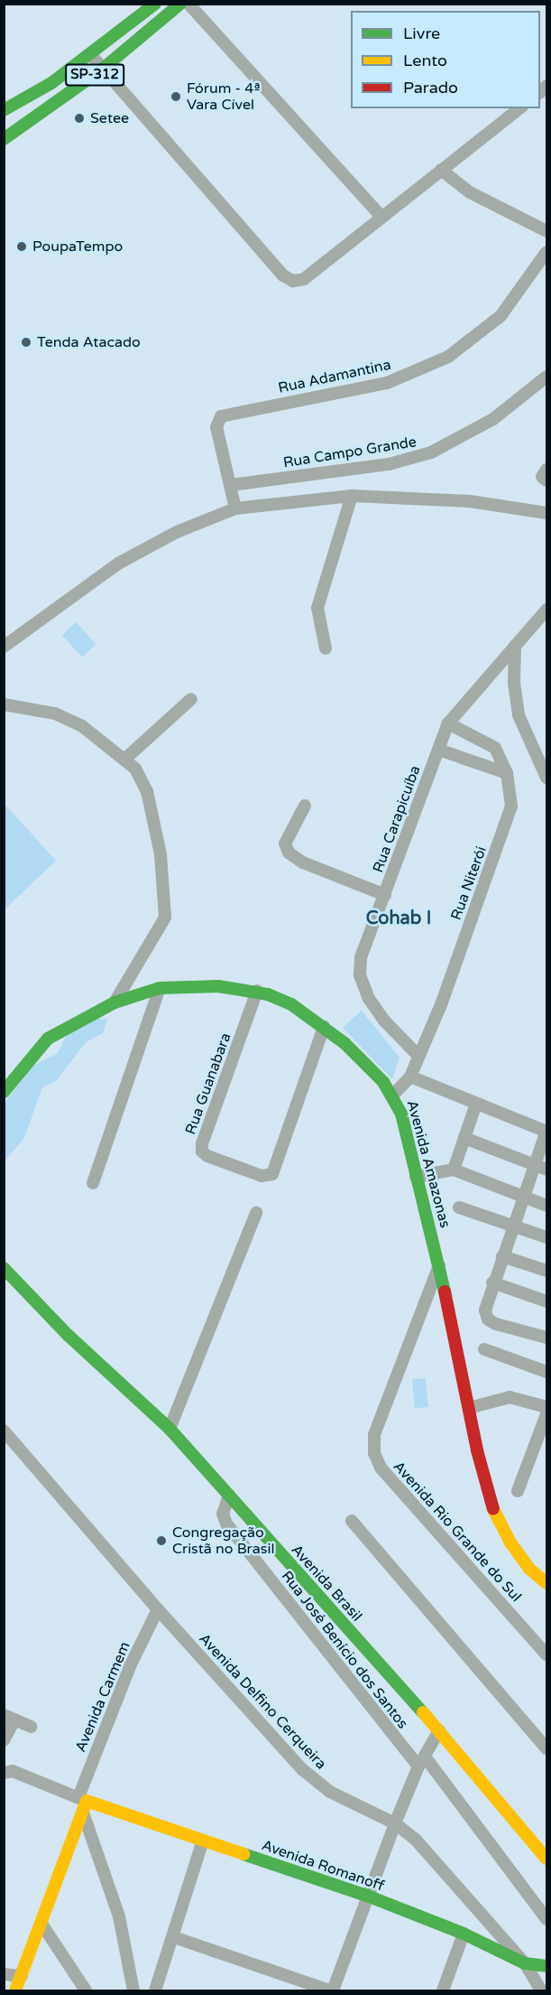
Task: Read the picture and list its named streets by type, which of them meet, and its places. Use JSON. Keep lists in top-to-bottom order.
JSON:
{
  "streets": {
    "street": [
      "SP-312",
      "Rua Adamantina",
      "Rua Campo Grande",
      "Rua Carapicuíba",
      "Rua Niterói",
      "Rua Guanabara",
      "Avenida Amazonas",
      "Avenida Rio Grande do Sul",
      "Avenida Brasil",
      "Rua José Benício dos Santos",
      "Avenida Carmem",
      "Avenida Delfino Cerqueira",
      "Avenida Romanoff"
    ]
  },
  "crossings": [
    ["Rua Adamantina", "Rua Campo Grande"],
    ["Rua Carapicuíba", "Rua Niterói"],
    ["Rua Guanabara", "Avenida Amazonas"],
    ["Avenida Amazonas", "Avenida Rio Grande do Sul"],
    ["Avenida Brasil", "Rua José Benício dos Santos"],
    ["Avenida Carmem", "Avenida Delfino Cerqueira"],
    ["Avenida Carmem", "Avenida Romanoff"],
    ["Avenida Delfino Cerqueira", "Avenida Romanoff"]
  ],
  "districts": ["Cohab I"],
  "places": [
    "Fórum - 4ª Vara Cível",
    "Setee",
    "PoupaTempo",
    "Tenda Atacado",
    "Congregação Cristã no Brasil"
  ],
  "legend": ["Livre", "Lento", "Parado"]
}
